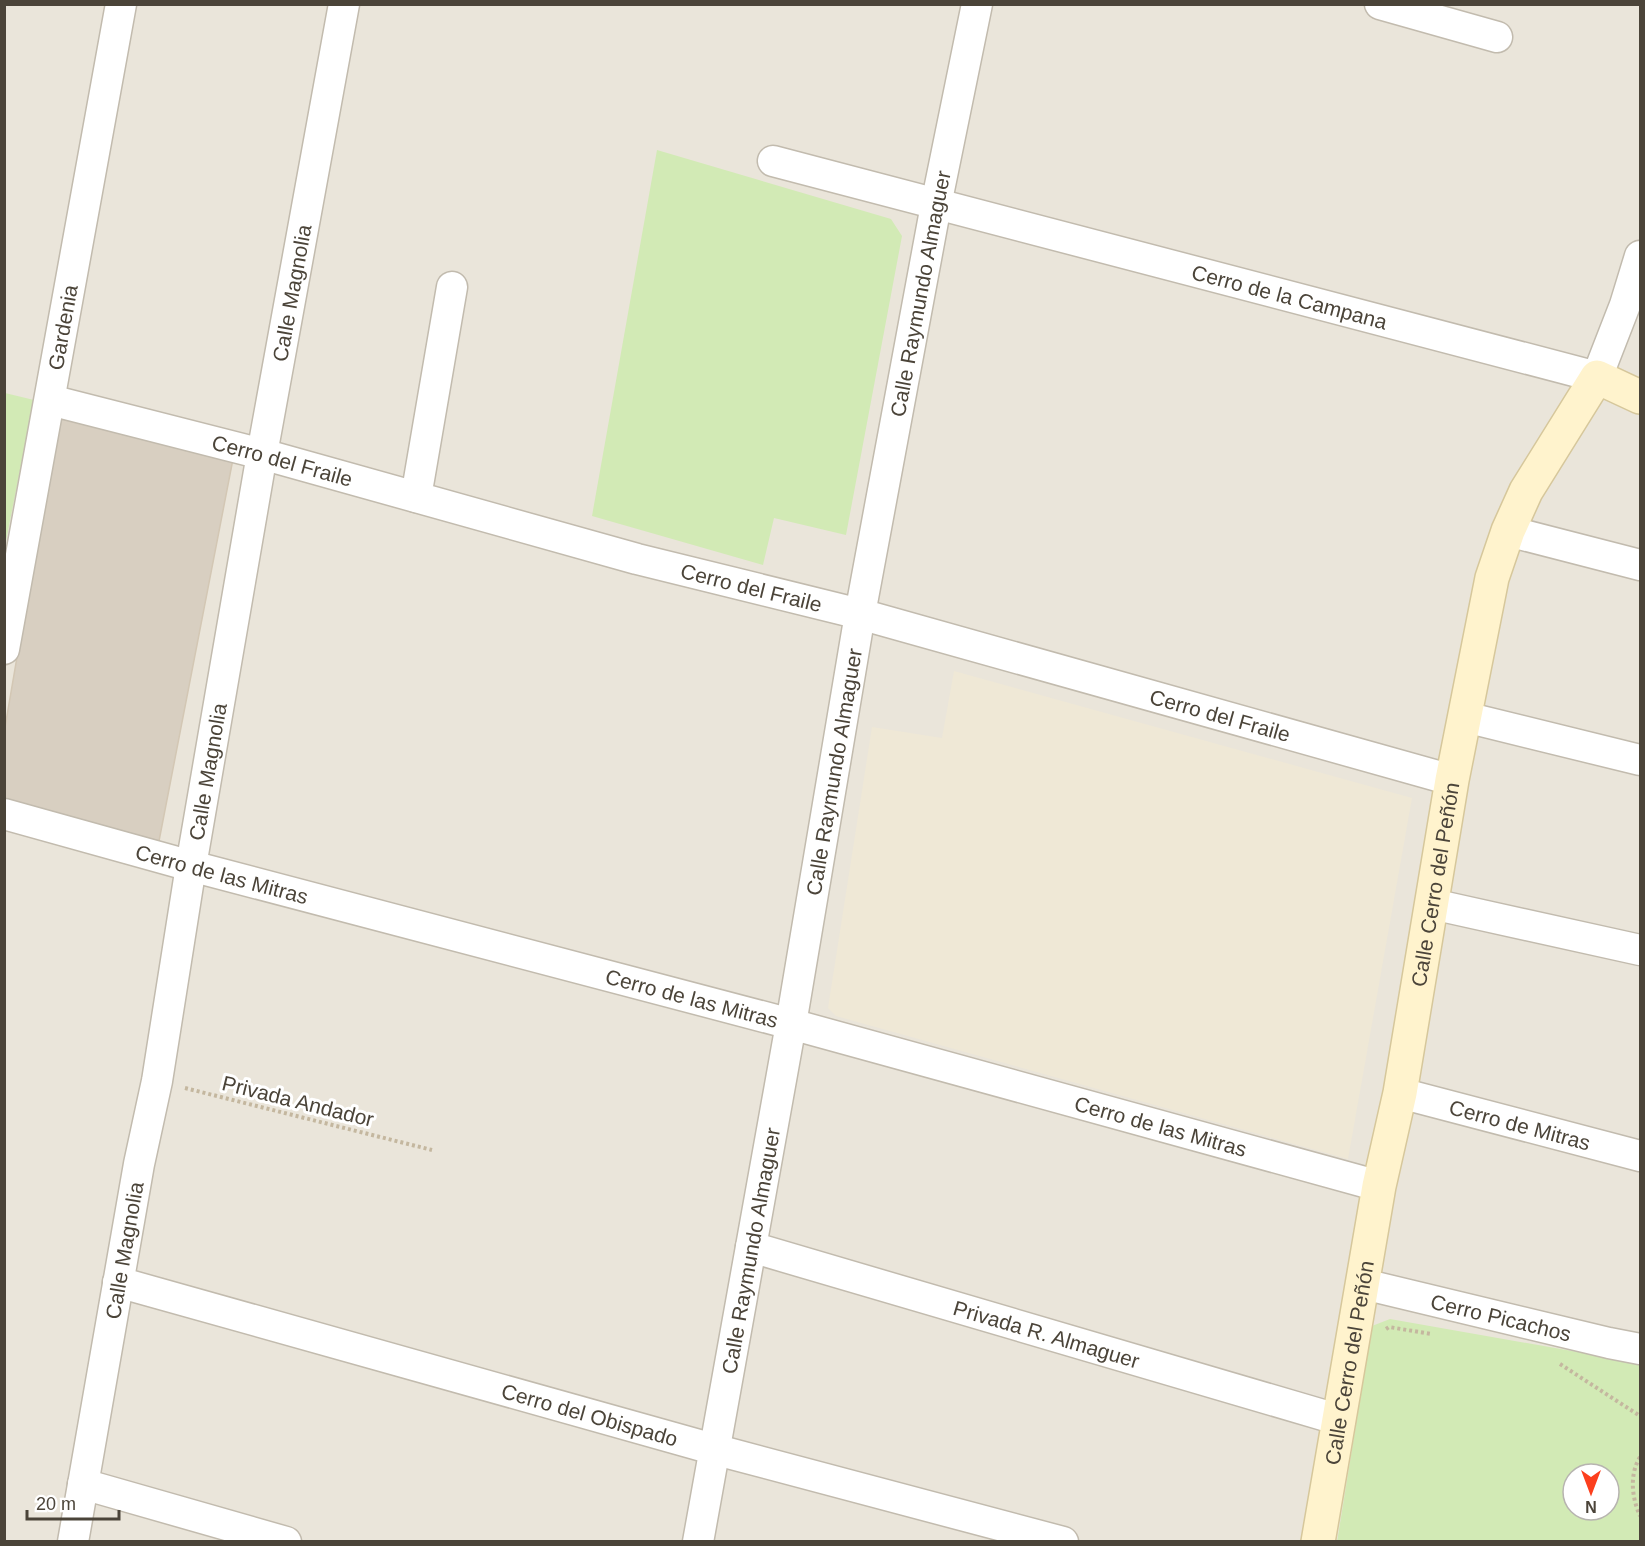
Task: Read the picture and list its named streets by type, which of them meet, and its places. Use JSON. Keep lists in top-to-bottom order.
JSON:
{
  "streets": {
    "street": [
      "Calle Magnolia",
      "Calle Raymundo Almaguer",
      "Cerro de la Campana",
      "Gardenia",
      "Cerro del Fraile",
      "Cerro de las Mitras",
      "Calle Cerro del Peñón",
      "Cerro de Mitras",
      "Cerro Picachos",
      "Privada R. Almaguer",
      "Cerro del Obispado"
    ],
    "path": ["Privada Andador"]
  },
  "crossings": [
    ["Calle Magnolia", "Cerro del Fraile"],
    ["Calle Magnolia", "Cerro de las Mitras"],
    ["Calle Magnolia", "Privada Andador"],
    ["Calle Magnolia", "Cerro del Obispado"],
    ["Calle Raymundo Almaguer", "Cerro de la Campana"],
    ["Calle Raymundo Almaguer", "Cerro del Fraile"],
    ["Calle Raymundo Almaguer", "Cerro de las Mitras"],
    ["Calle Raymundo Almaguer", "Privada R. Almaguer"],
    ["Calle Raymundo Almaguer", "Cerro del Obispado"],
    ["Cerro de la Campana", "Calle Cerro del Peñón"],
    ["Gardenia", "Cerro del Fraile"],
    ["Cerro del Fraile", "Calle Cerro del Peñón"],
    ["Cerro de las Mitras", "Calle Cerro del Peñón"],
    ["Calle Cerro del Peñón", "Cerro de Mitras"],
    ["Calle Cerro del Peñón", "Cerro Picachos"],
    ["Calle Cerro del Peñón", "Privada R. Almaguer"]
  ],
  "scale_bar": "20 m",
  "north": "bottom"
}
